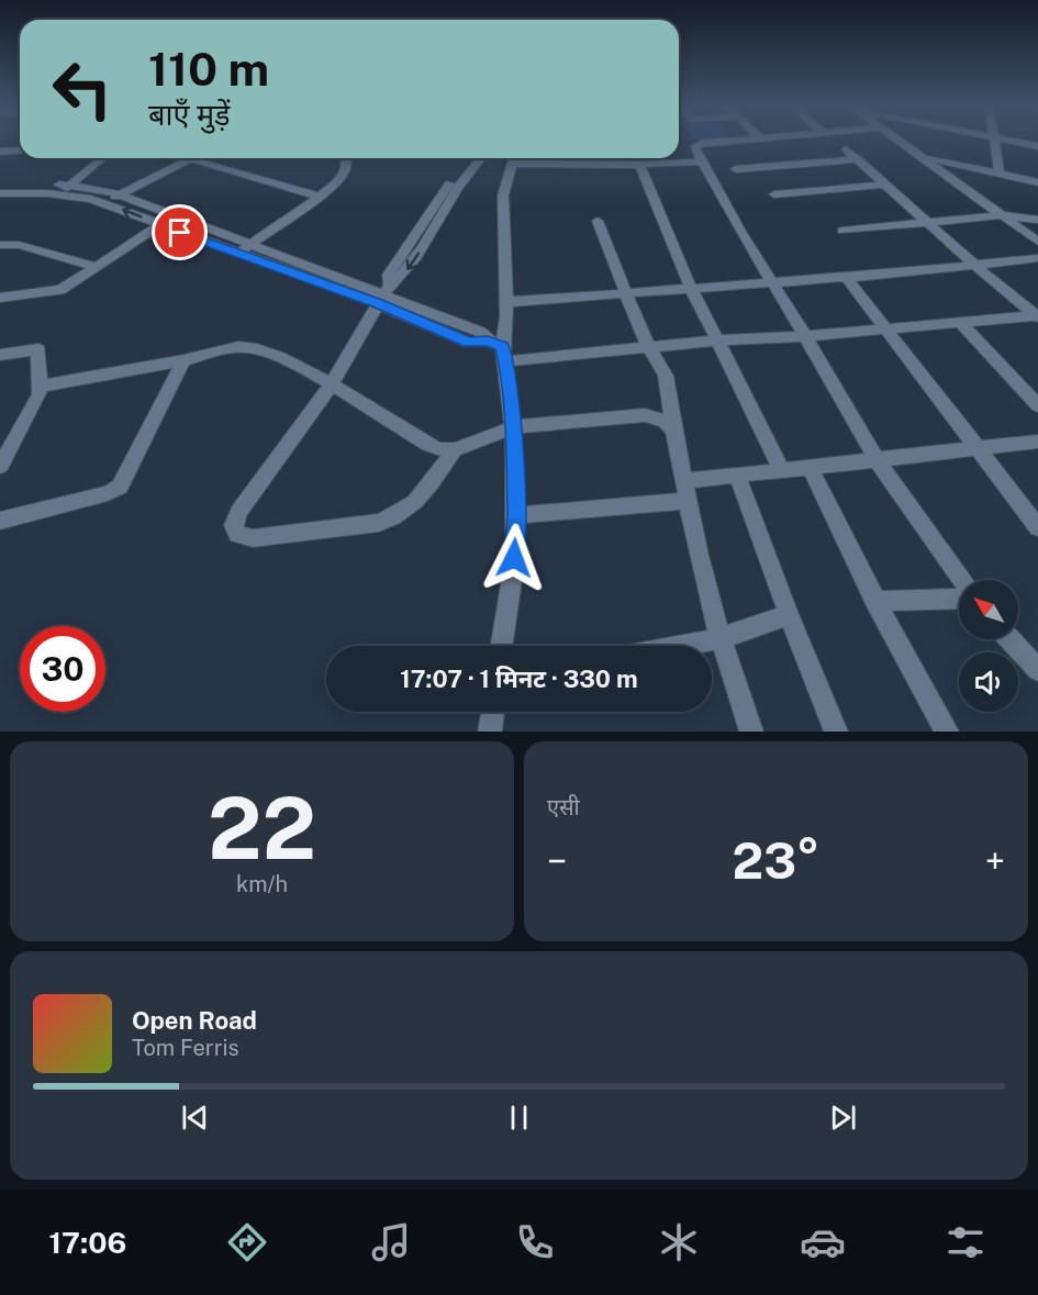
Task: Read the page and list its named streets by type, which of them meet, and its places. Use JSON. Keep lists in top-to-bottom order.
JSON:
{
  "north": "top left",
  "page": {
    "turn": ["110 m", "बाएँ मुड़ें"],
    "limit": "30",
    "trip": "17:07 · 1 मिनट · 330 m",
    "tile": [
      ["22", "km/h"],
      "एसी"
    ],
    "heat": ["−", "23°", "+"],
    "song": ["Open Road", "Tom Ferris"],
    "tabs": "17:06"
  }
}
